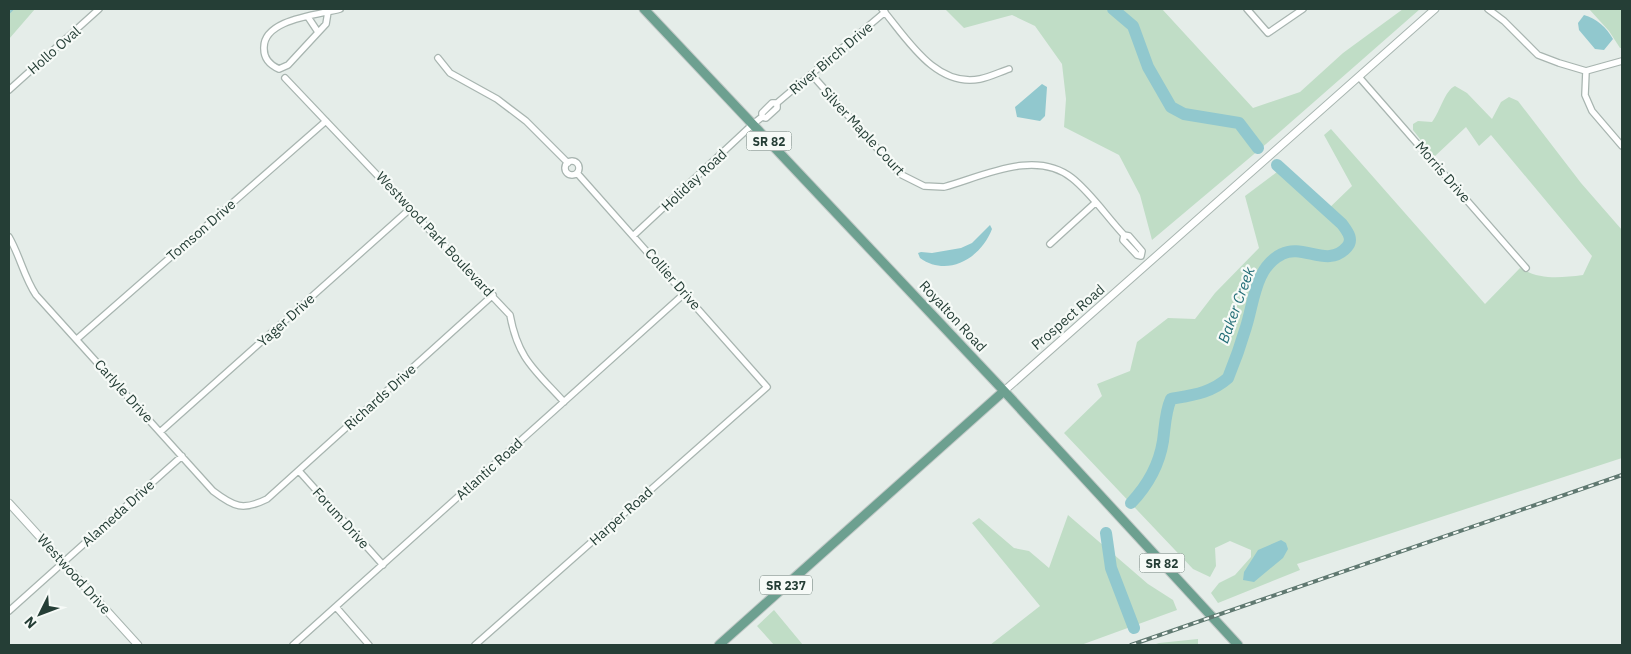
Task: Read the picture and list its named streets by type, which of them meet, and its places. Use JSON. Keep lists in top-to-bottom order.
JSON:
{
  "streets": {
    "main road": [
      "SR 82",
      "Royalton Road",
      "Prospect Road",
      "SR 237"
    ],
    "street": [
      "Hollo Oval",
      "River Birch Drive",
      "Silver Maple Court",
      "Morris Drive",
      "Holiday Road",
      "Tomson Drive",
      "Westwood Park Boulevard",
      "Collier Drive",
      "Yager Drive",
      "Carlyle Drive",
      "Richards Drive",
      "Atlantic Road",
      "Alameda Drive",
      "Harper Road",
      "Forum Drive",
      "Westwood Drive"
    ]
  },
  "crossings": [
    ["River Birch Drive", "Silver Maple Court"],
    ["River Birch Drive", "Holiday Road"],
    ["River Birch Drive", "Royalton Road"],
    ["Silver Maple Court", "Prospect Road"],
    ["Morris Drive", "Prospect Road"],
    ["Holiday Road", "Collier Drive"],
    ["Holiday Road", "Royalton Road"],
    ["Tomson Drive", "Westwood Park Boulevard"],
    ["Tomson Drive", "Carlyle Drive"],
    ["Westwood Park Boulevard", "Yager Drive"],
    ["Westwood Park Boulevard", "Richards Drive"],
    ["Westwood Park Boulevard", "Atlantic Road"],
    ["Collier Drive", "Atlantic Road"],
    ["Collier Drive", "Harper Road"],
    ["Royalton Road", "Prospect Road"],
    ["Yager Drive", "Carlyle Drive"],
    ["Carlyle Drive", "Richards Drive"],
    ["Carlyle Drive", "Alameda Drive"],
    ["Richards Drive", "Forum Drive"],
    ["Atlantic Road", "Forum Drive"],
    ["Alameda Drive", "Westwood Drive"]
  ],
  "water": ["Baker Creek"],
  "north": "bottom left"
}
